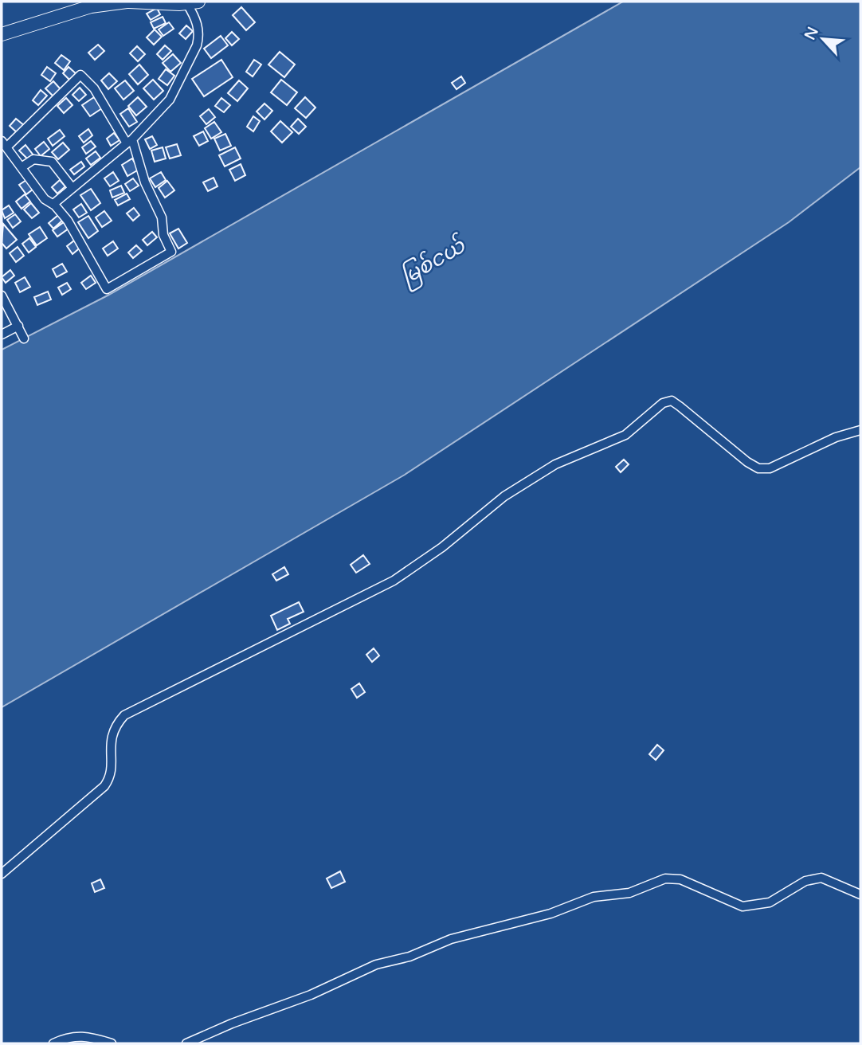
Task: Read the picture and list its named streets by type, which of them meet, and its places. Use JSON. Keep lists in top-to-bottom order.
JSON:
{
  "water": ["မြစ်ငယ်"],
  "north": "top left"
}
